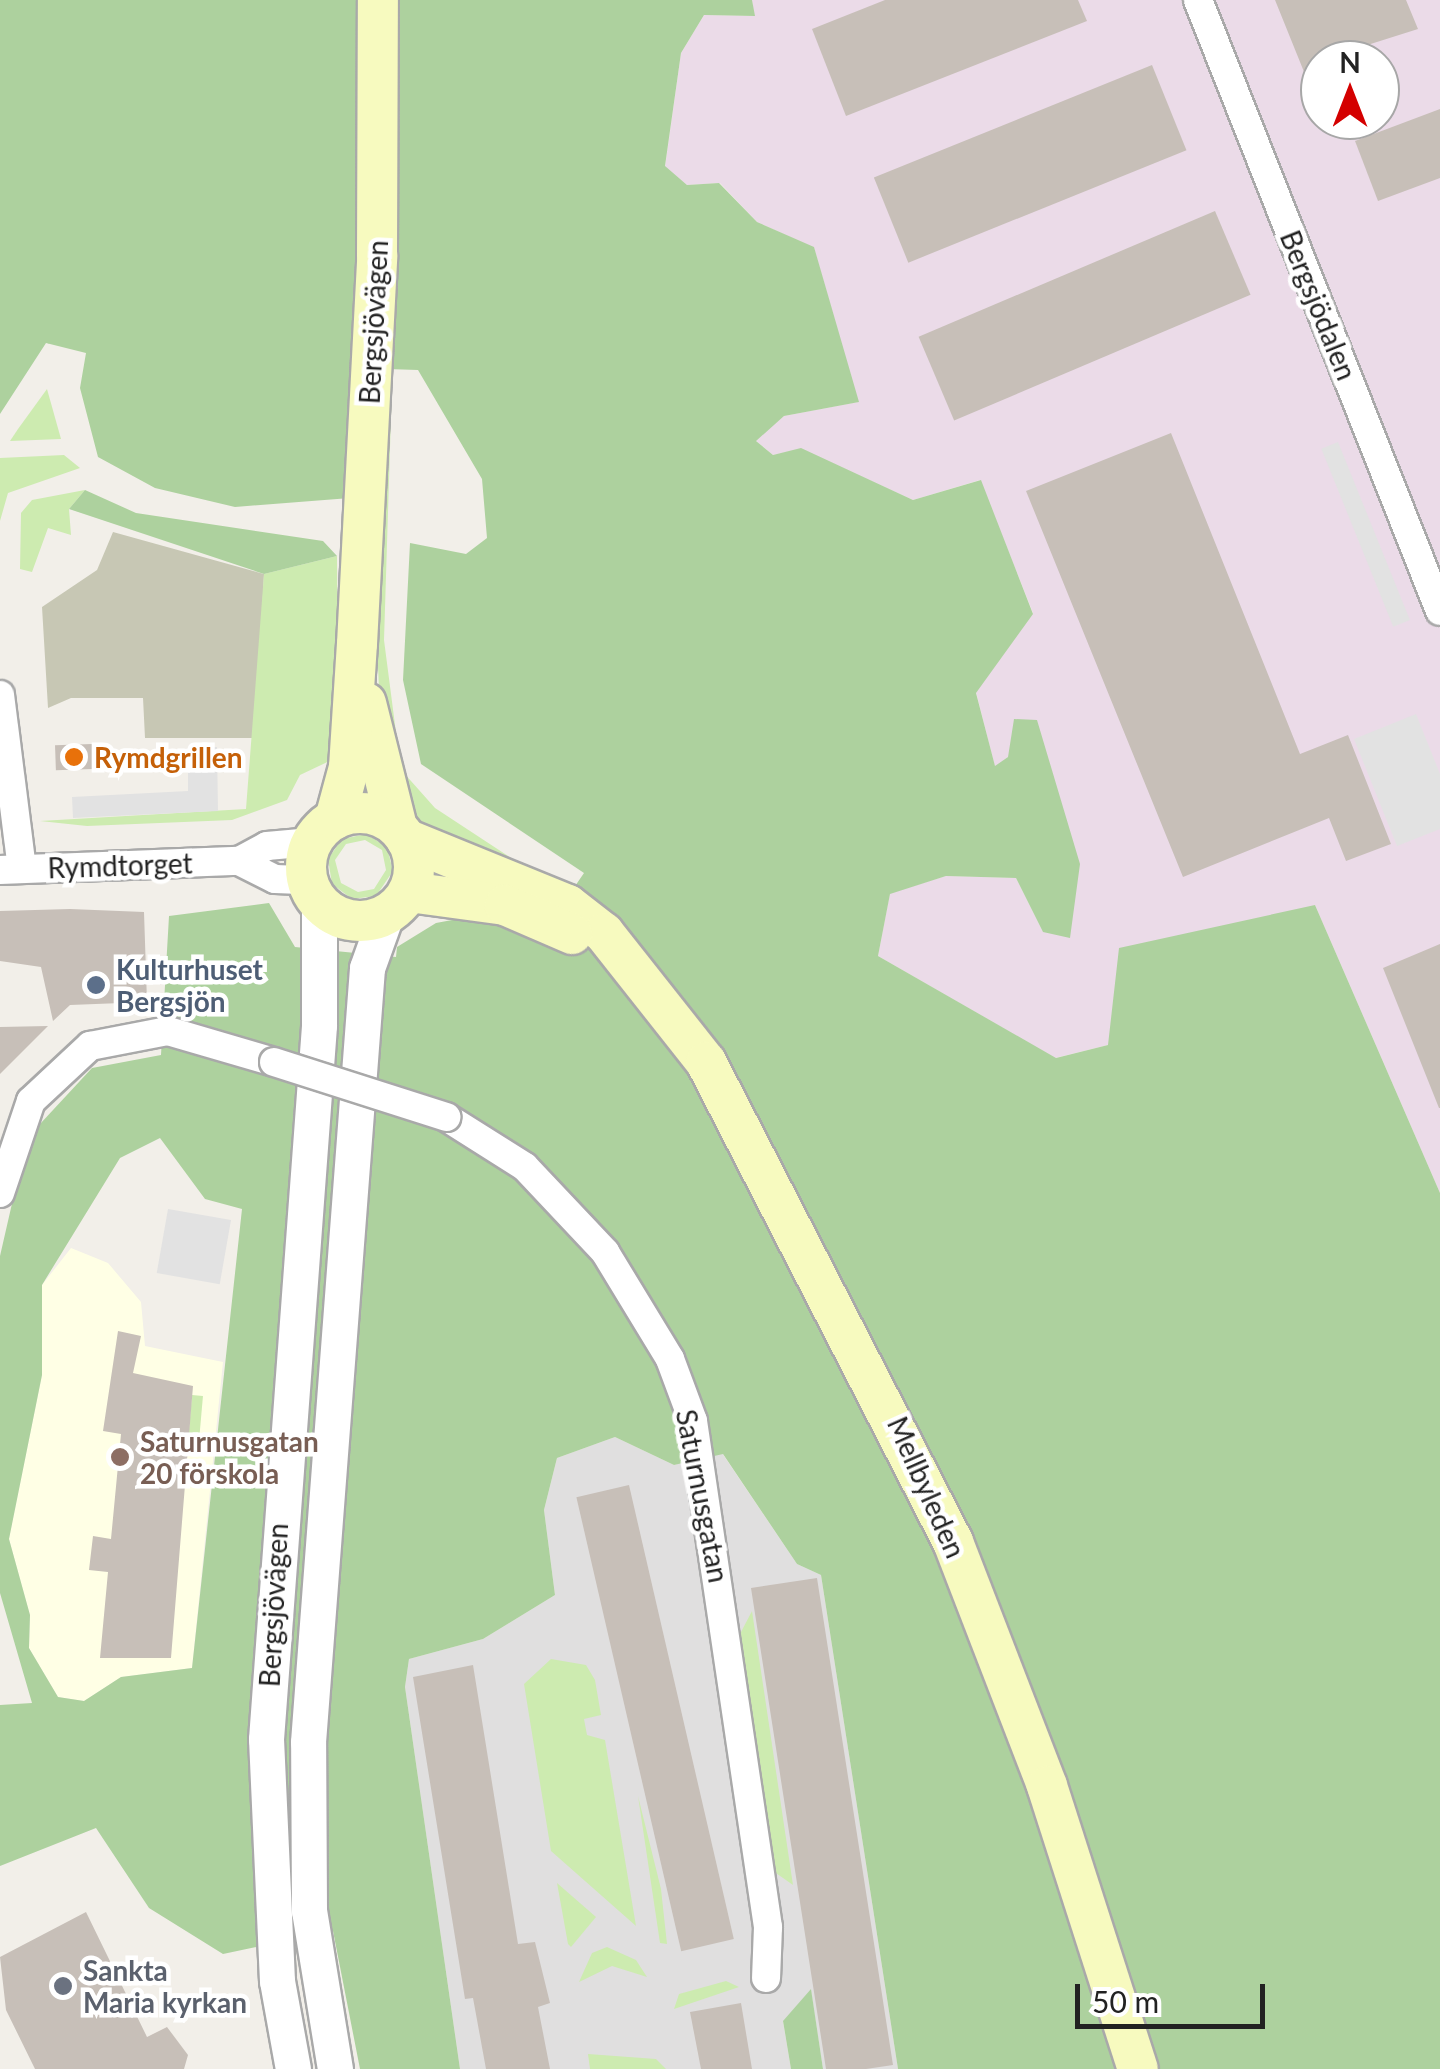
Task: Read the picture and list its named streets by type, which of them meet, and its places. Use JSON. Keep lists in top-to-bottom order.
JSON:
{
  "streets": {
    "main road": ["Bergsjövägen", "Mellbyleden"],
    "street": ["Bergsjödalen", "Rymdtorget", "Saturnusgatan"]
  },
  "crossings": [
    ["Bergsjövägen", "Rymdtorget"],
    ["Bergsjövägen", "Mellbyleden"],
    ["Rymdtorget", "Mellbyleden"]
  ],
  "places": [
    "Rymdgrillen",
    "Kulturhuset Bergsjön",
    "Saturnusgatan 20 förskola",
    "Sankta Maria kyrkan"
  ],
  "scale_bar": "50 m",
  "north": "top"
}
